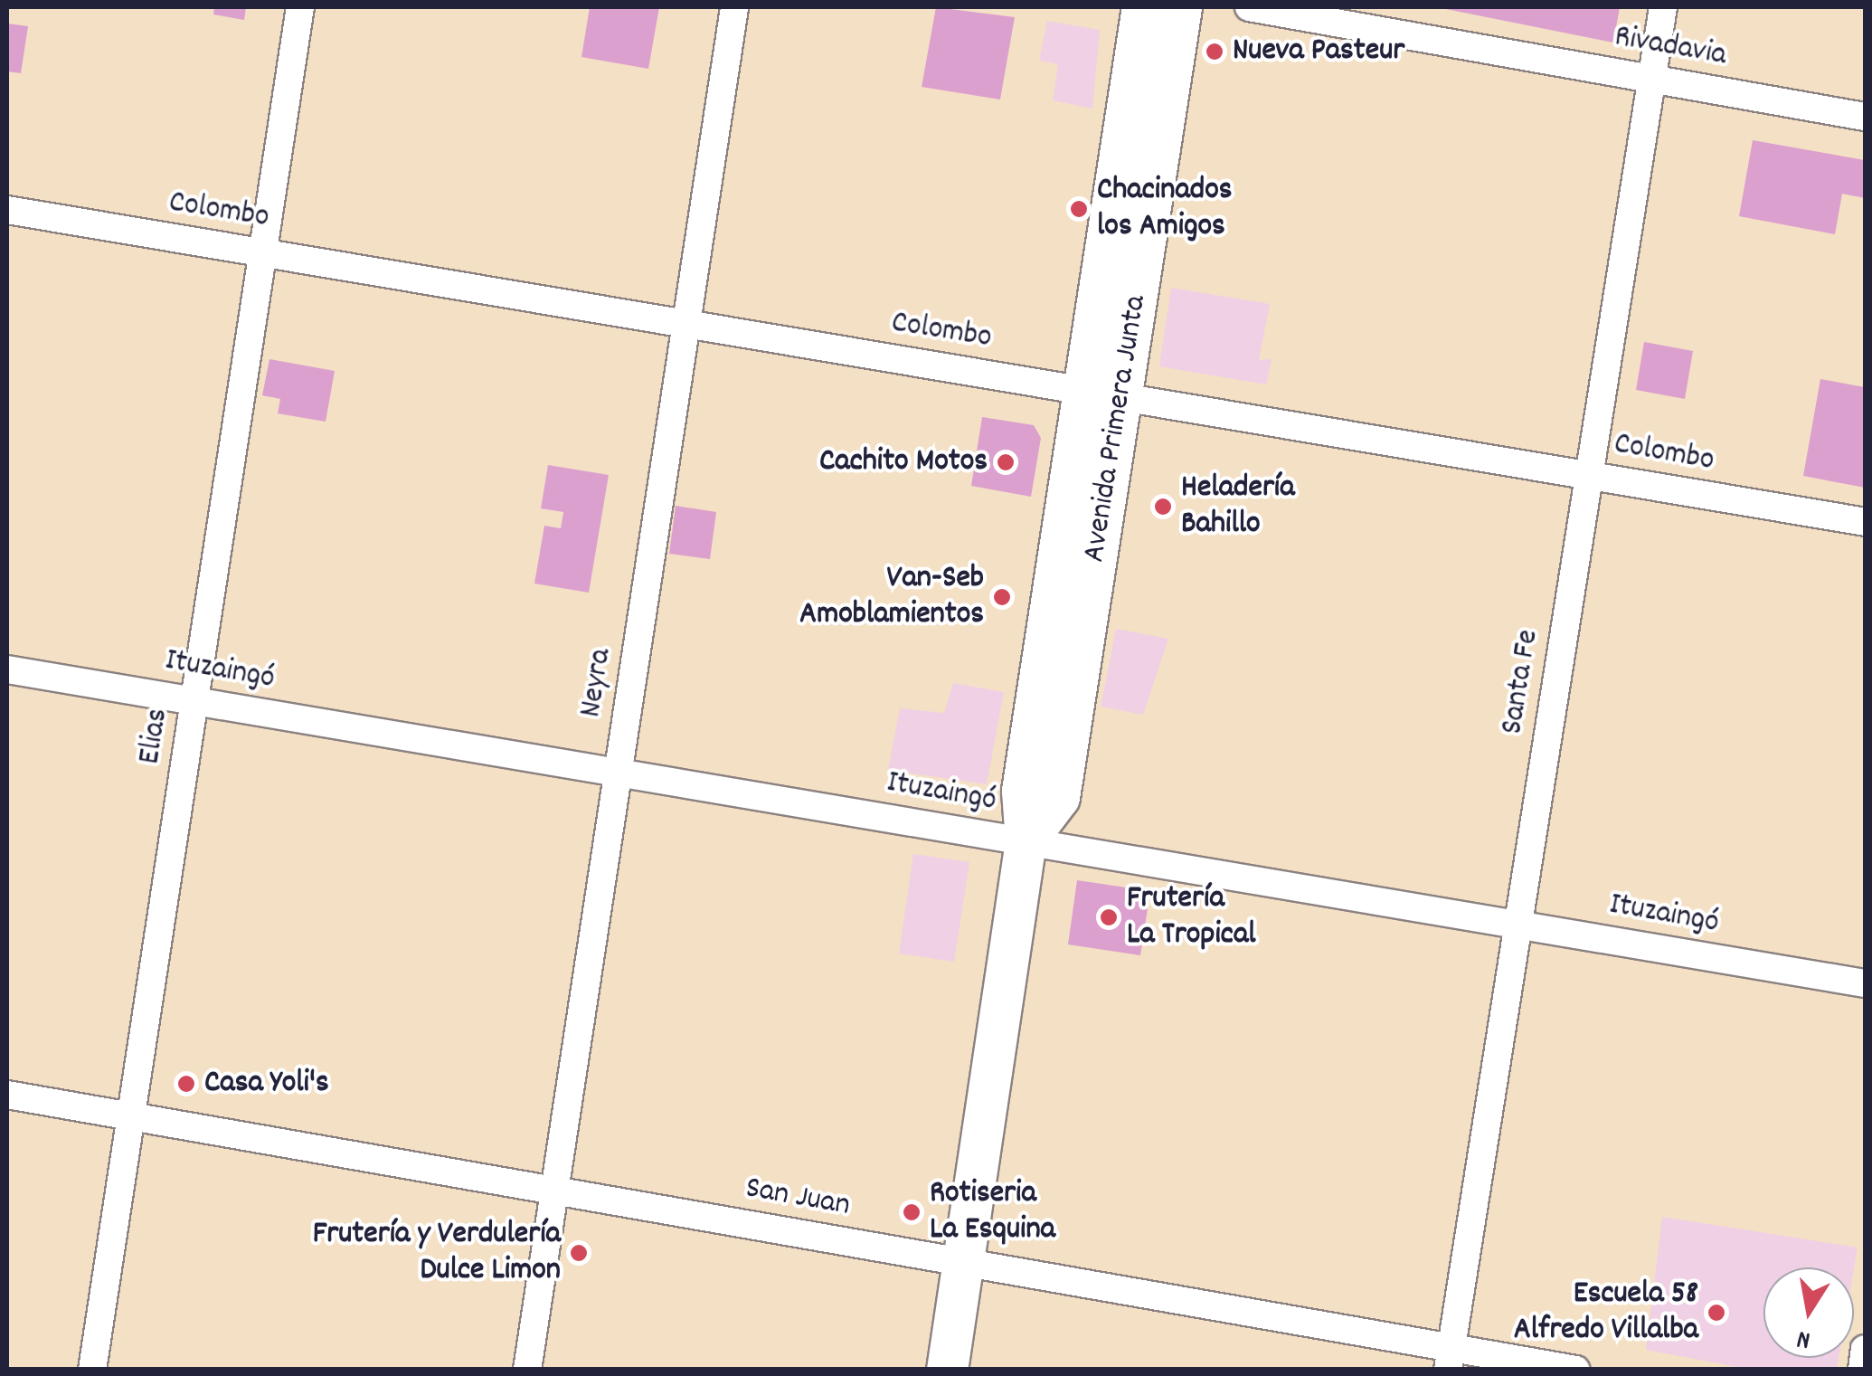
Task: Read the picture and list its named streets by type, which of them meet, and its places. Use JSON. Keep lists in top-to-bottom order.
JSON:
{
  "streets": {
    "main road": ["Avenida Primera Junta"],
    "street": [
      "Rivadavia",
      "Colombo",
      "Ituzaingó",
      "Santa Fe",
      "Neyra",
      "Elias",
      "San Juan"
    ]
  },
  "crossings": [
    ["Rivadavia", "Santa Fe"],
    ["Colombo", "Avenida Primera Junta"],
    ["Colombo", "Santa Fe"],
    ["Colombo", "Neyra"],
    ["Colombo", "Elias"],
    ["Avenida Primera Junta", "Ituzaingó"],
    ["Avenida Primera Junta", "San Juan"],
    ["Ituzaingó", "Santa Fe"],
    ["Ituzaingó", "Neyra"],
    ["Ituzaingó", "Elias"],
    ["Santa Fe", "San Juan"],
    ["Neyra", "San Juan"],
    ["Elias", "San Juan"]
  ],
  "places": [
    "Nueva Pasteur",
    "Chacinados los Amigos",
    "Cachito Motos",
    "Heladería Bahillo",
    "Van-Seb Amoblamientos",
    "Frutería La Tropical",
    "Casa Yoli's",
    "Rotiseria La Esquina",
    "Frutería y Verdulería Dulce Limon",
    "Escuela 58 Alfredo Villalba"
  ],
  "north": "bottom"
}
